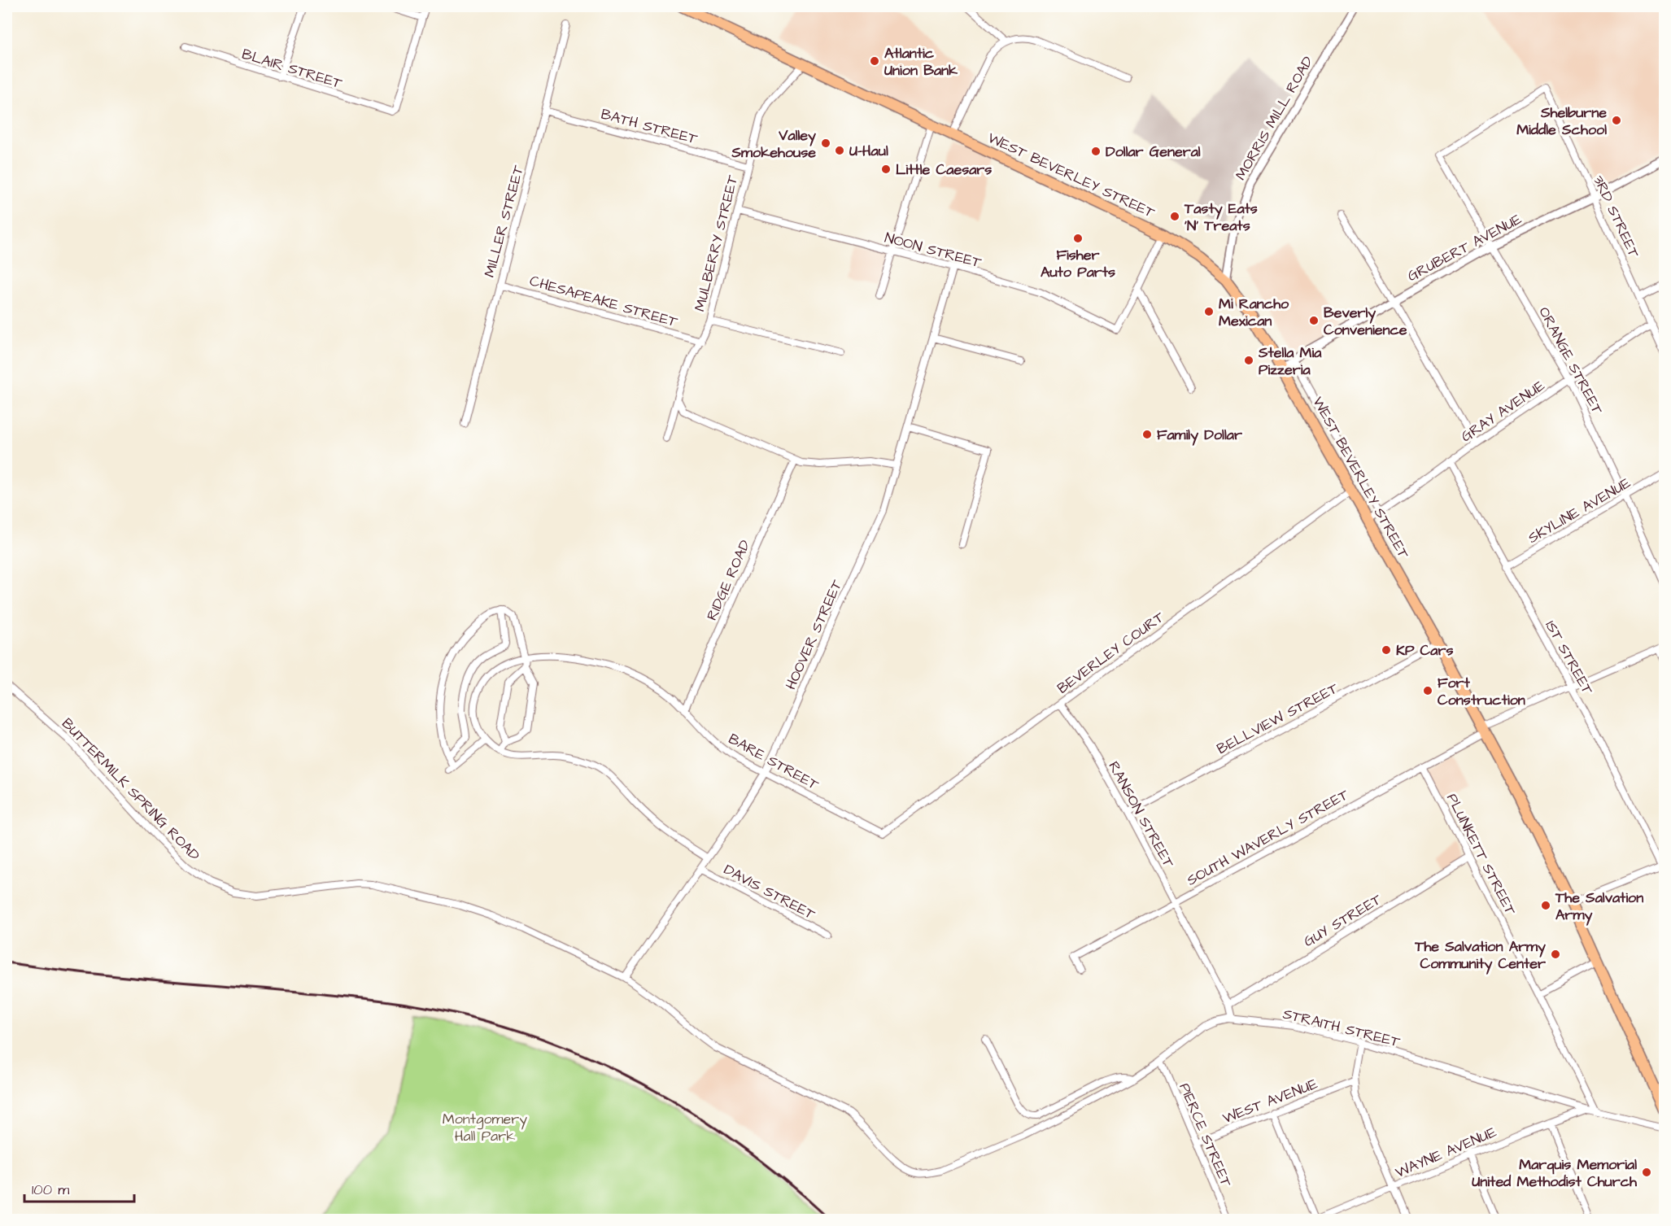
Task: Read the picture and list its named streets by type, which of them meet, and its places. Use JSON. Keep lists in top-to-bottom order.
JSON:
{
  "streets": {
    "main road": ["WEST BEVERLEY STREET"],
    "street": [
      "BLAIR STREET",
      "MORRIS MILL ROAD",
      "BATH STREET",
      "3RD STREET",
      "MILLER STREET",
      "MULBERRY STREET",
      "GRUBERT AVENUE",
      "NOON STREET",
      "CHESAPEAKE STREET",
      "ORANGE STREET",
      "GRAY AVENUE",
      "SKYLINE AVENUE",
      "RIDGE ROAD",
      "HOOVER STREET",
      "BEVERLEY COURT",
      "1ST STREET",
      "BELLVIEW STREET",
      "BARE STREET",
      "BUTTERMILK SPRING ROAD",
      "RANSON STREET",
      "SOUTH WAVERLY STREET",
      "PLUNKETT STREET",
      "DAVIS STREET",
      "GUY STREET",
      "STRAITH STREET",
      "WEST AVENUE",
      "PIERCE STREET",
      "WAYNE AVENUE"
    ]
  },
  "crossings": [
    ["MORRIS MILL ROAD", "WEST BEVERLEY STREET"],
    ["BATH STREET", "MILLER STREET"],
    ["BATH STREET", "MULBERRY STREET"],
    ["WEST BEVERLEY STREET", "MULBERRY STREET"],
    ["WEST BEVERLEY STREET", "GRUBERT AVENUE"],
    ["WEST BEVERLEY STREET", "GRAY AVENUE"],
    ["WEST BEVERLEY STREET", "BEVERLEY COURT"],
    ["WEST BEVERLEY STREET", "BELLVIEW STREET"],
    ["WEST BEVERLEY STREET", "SOUTH WAVERLY STREET"],
    ["3RD STREET", "GRUBERT AVENUE"],
    ["3RD STREET", "ORANGE STREET"],
    ["3RD STREET", "GRAY AVENUE"],
    ["MILLER STREET", "CHESAPEAKE STREET"],
    ["MULBERRY STREET", "NOON STREET"],
    ["MULBERRY STREET", "CHESAPEAKE STREET"],
    ["GRUBERT AVENUE", "ORANGE STREET"],
    ["NOON STREET", "HOOVER STREET"],
    ["ORANGE STREET", "GRAY AVENUE"],
    ["ORANGE STREET", "SKYLINE AVENUE"],
    ["GRAY AVENUE", "1ST STREET"],
    ["SKYLINE AVENUE", "1ST STREET"],
    ["RIDGE ROAD", "BARE STREET"],
    ["HOOVER STREET", "BARE STREET"],
    ["HOOVER STREET", "BUTTERMILK SPRING ROAD"],
    ["HOOVER STREET", "DAVIS STREET"],
    ["BEVERLEY COURT", "BARE STREET"],
    ["BEVERLEY COURT", "RANSON STREET"],
    ["1ST STREET", "SOUTH WAVERLY STREET"],
    ["BELLVIEW STREET", "RANSON STREET"],
    ["BARE STREET", "DAVIS STREET"],
    ["BUTTERMILK SPRING ROAD", "STRAITH STREET"],
    ["RANSON STREET", "SOUTH WAVERLY STREET"],
    ["RANSON STREET", "GUY STREET"],
    ["RANSON STREET", "STRAITH STREET"],
    ["SOUTH WAVERLY STREET", "PLUNKETT STREET"],
    ["PLUNKETT STREET", "GUY STREET"],
    ["PLUNKETT STREET", "STRAITH STREET"],
    ["STRAITH STREET", "PIERCE STREET"],
    ["STRAITH STREET", "WAYNE AVENUE"],
    ["WEST AVENUE", "PIERCE STREET"]
  ],
  "parks": ["Montgomery Hall Park"],
  "places": [
    "Atlantic Union Bank",
    "Shelburne Middle School",
    "Valley Smokehouse",
    "U-Haul",
    "Dollar General",
    "Little Caesars",
    "Tasty Eats 'N' Treats",
    "Fisher Auto Parts",
    "Mi Rancho Mexican",
    "Beverly Convenience",
    "Stella Mia Pizzeria",
    "Family Dollar",
    "KP Cars",
    "Fort Construction",
    "The Salvation Army",
    "The Salvation Army Community Center",
    "Marquis Memorial United Methodist Church"
  ],
  "scale_bar": "100 m"
}
